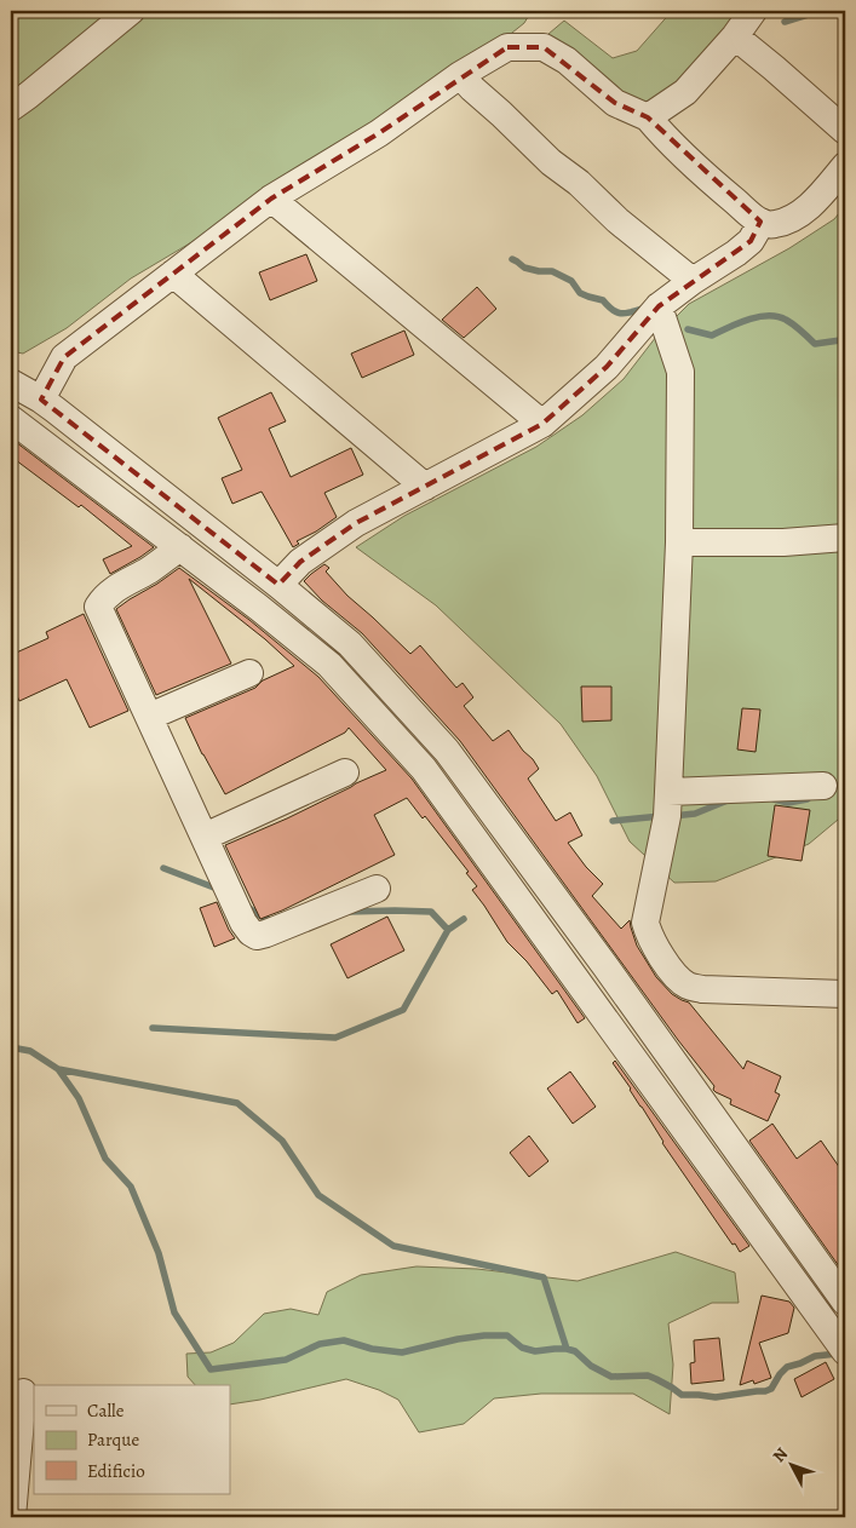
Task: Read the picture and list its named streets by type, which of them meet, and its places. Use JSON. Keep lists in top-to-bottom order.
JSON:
{
  "legend": ["Calle", "Parque", "Edificio"],
  "north": "top left"
}
